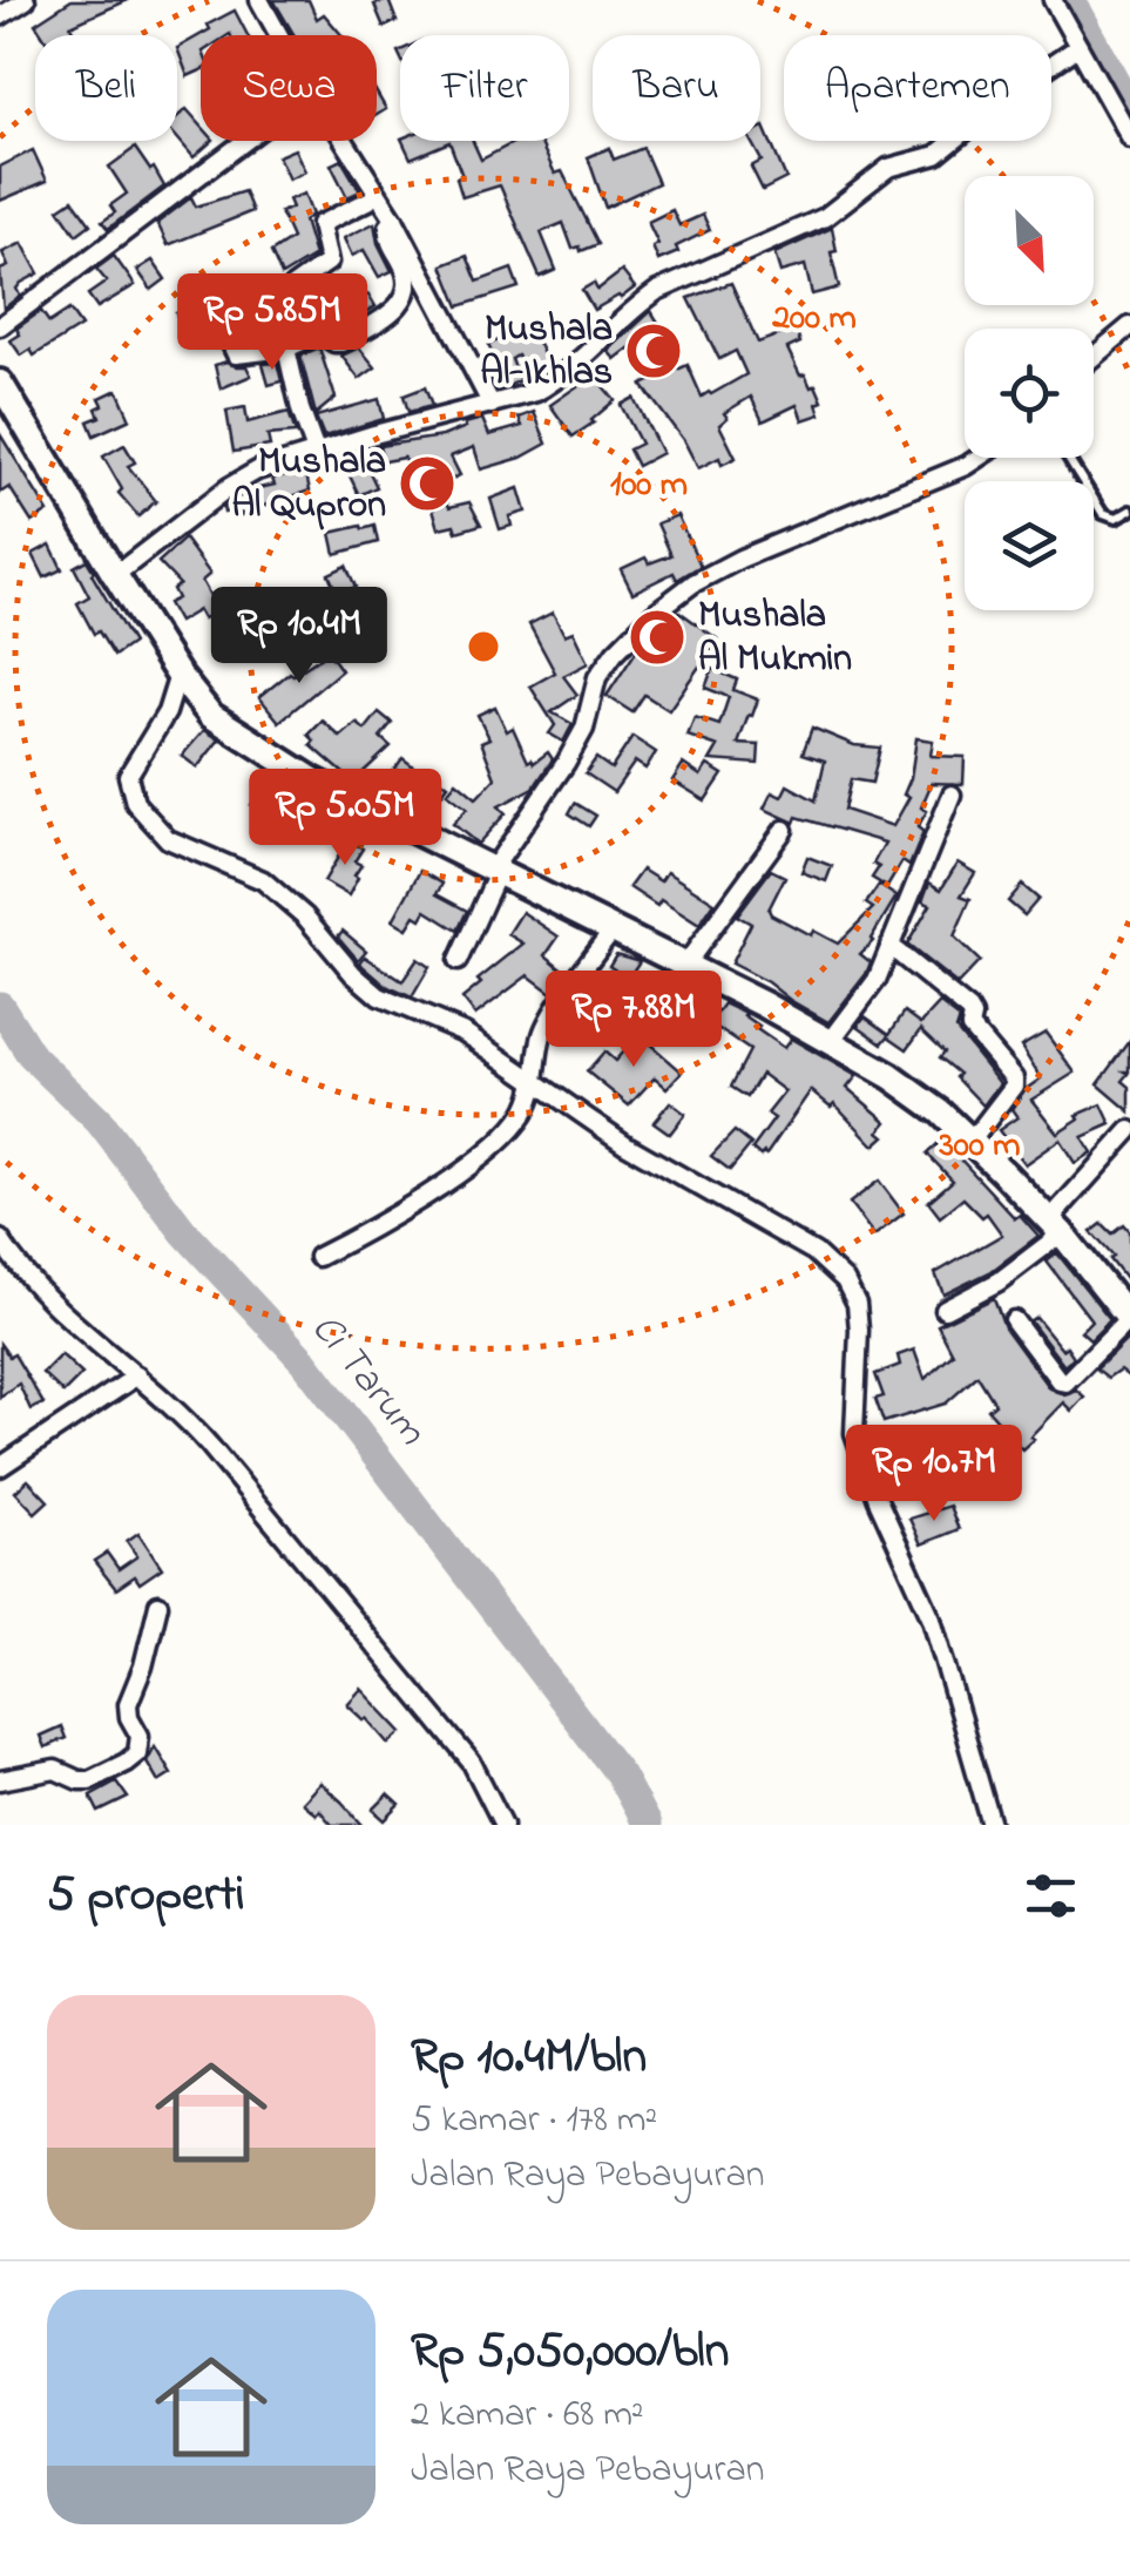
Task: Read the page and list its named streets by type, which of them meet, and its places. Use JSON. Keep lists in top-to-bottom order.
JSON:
{
  "water": ["Ci Tarum"],
  "places": {
    "mosque": ["Mushala Al-Ikhlas", "Mushala Al Qupron", "Mushala Al Mukmin"]
  },
  "north": "bottom right",
  "page": {
    "chip": [
      "Beli",
      "Sewa",
      "Filter",
      "Baru",
      "Apartemen"
    ],
    "price": [
      "Rp 5.85M",
      "Rp 10.4M",
      "Rp 5.05M",
      "Rp 7.88M",
      "Rp 10.7M"
    ],
    "heading": "5 properti",
    "list": [
      {
        "name": "Rp 10.4M/bln",
        "note": "5 kamar · 178 m² · Jalan Raya Pebayuran"
      },
      {
        "name": "Rp 5,050,000/bln",
        "note": "2 kamar · 68 m² · Jalan Raya Pebayuran"
      }
    ]
  },
  "rings": ["200 m", "100 m", "300 m"]
}
